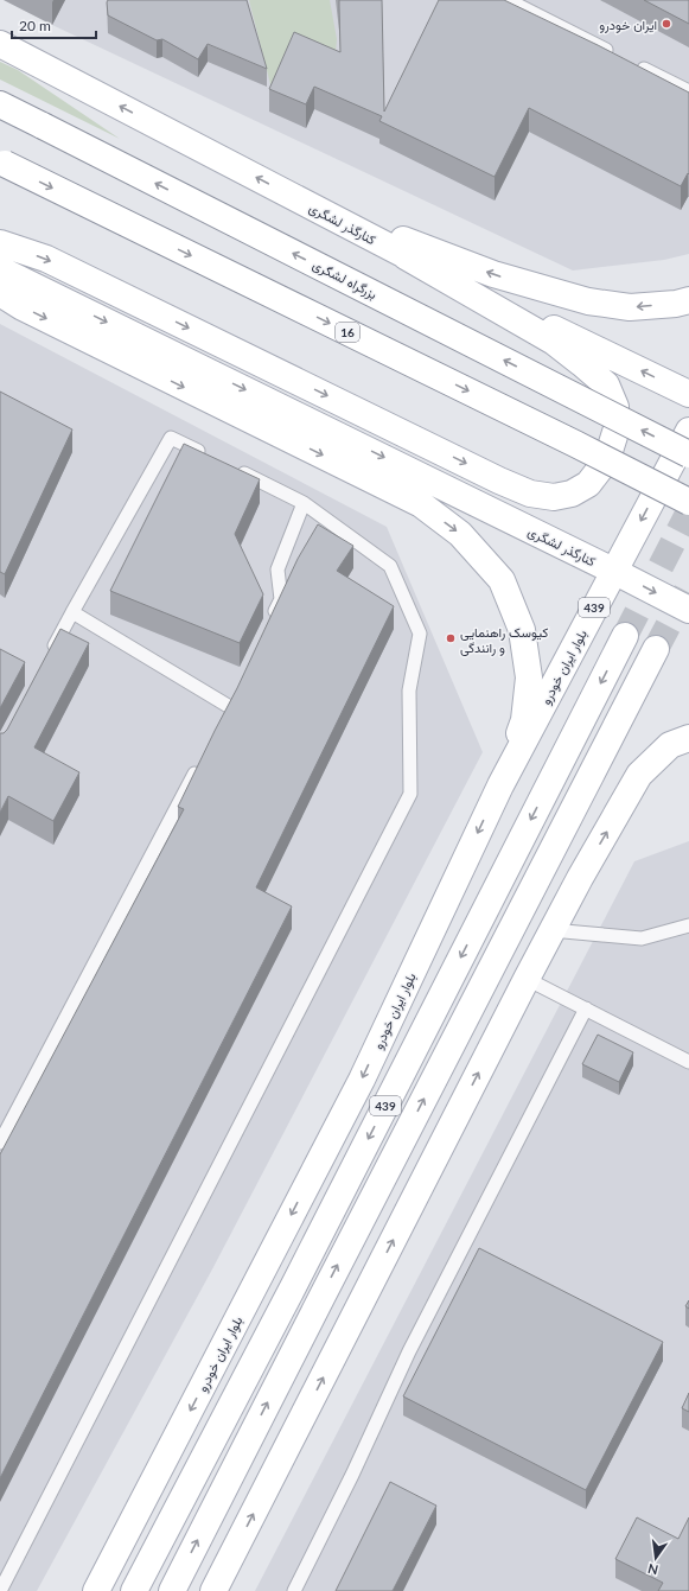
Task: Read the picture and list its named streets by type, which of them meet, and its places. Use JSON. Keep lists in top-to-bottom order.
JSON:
{
  "streets": {
    "main road": [
      "کنارگذر لشگری",
      "بزرگراه لشگری",
      "16",
      "439",
      "بلوار ایران خودرو"
    ]
  },
  "crossings": [
    ["کنارگذر لشگری", "بلوار ایران خودرو"]
  ],
  "places": ["ایران خودرو", "کیوسک راهنمایی و رانندگی"],
  "scale_bar": "20 m",
  "north": "bottom"
}
